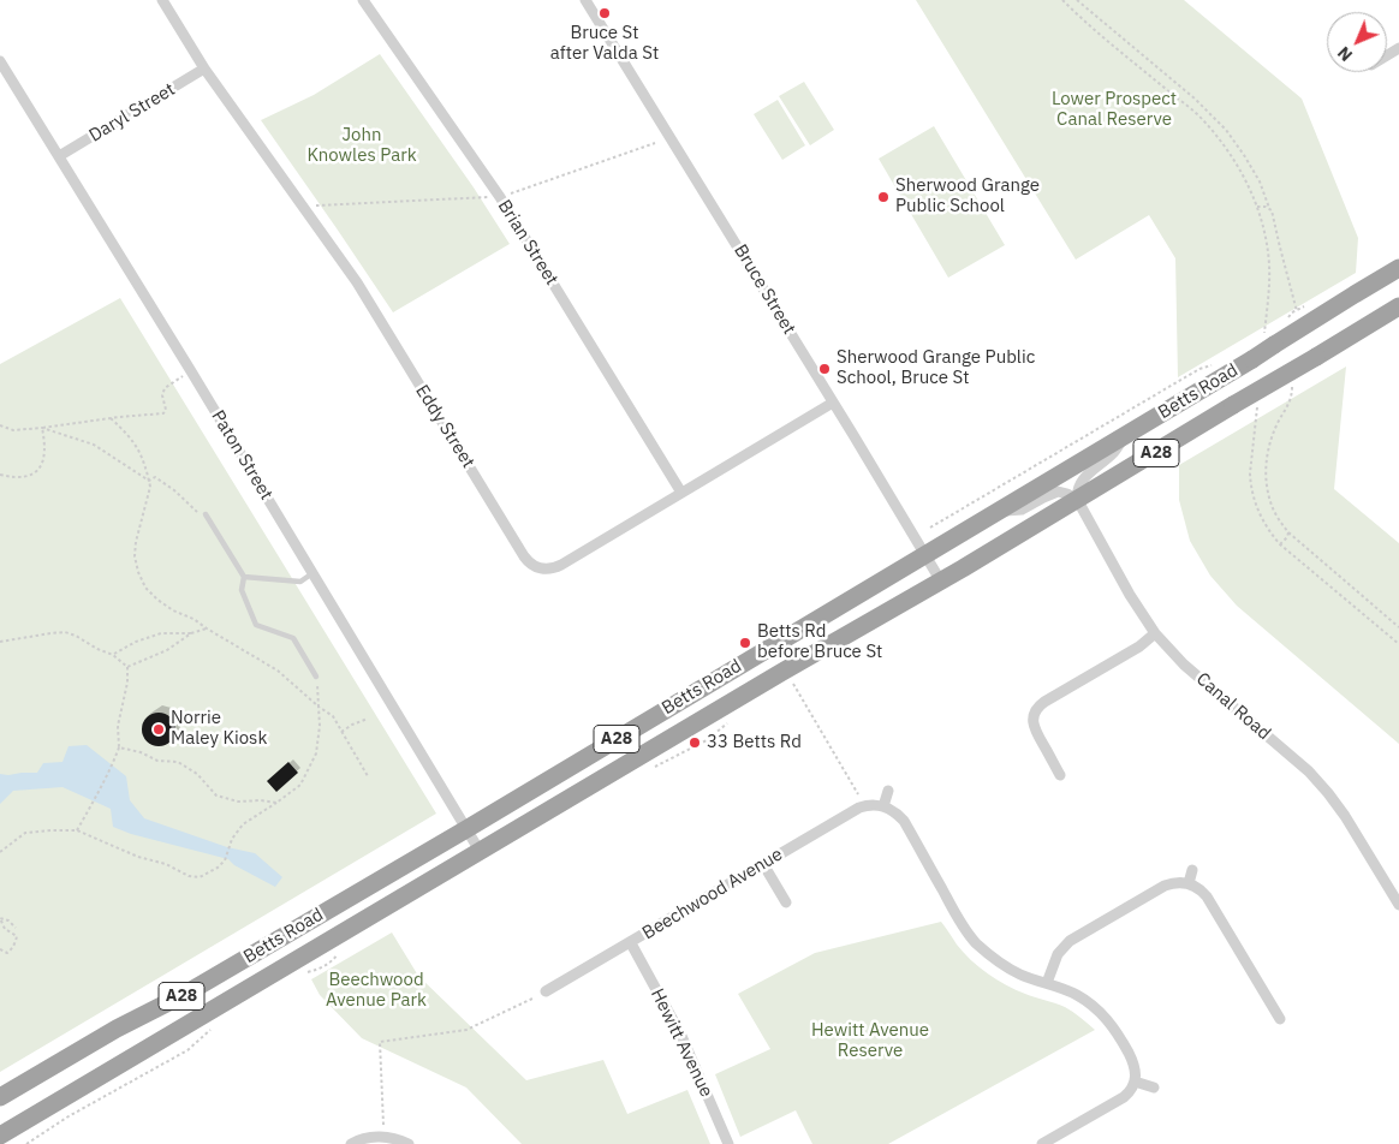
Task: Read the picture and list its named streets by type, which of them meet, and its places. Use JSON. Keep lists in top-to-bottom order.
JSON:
{
  "streets": {
    "highway": ["Betts Road", "A28"],
    "street": [
      "Daryl Street",
      "Brian Street",
      "Bruce Street",
      "Eddy Street",
      "Paton Street",
      "Canal Road",
      "Beechwood Avenue",
      "Hewitt Avenue"
    ]
  },
  "crossings": [
    ["Daryl Street", "Eddy Street"],
    ["Daryl Street", "Paton Street"],
    ["Brian Street", "Eddy Street"],
    ["Bruce Street", "Betts Road"],
    ["Bruce Street", "Eddy Street"],
    ["Betts Road", "Paton Street"],
    ["Betts Road", "Canal Road"],
    ["Beechwood Avenue", "Hewitt Avenue"]
  ],
  "parks": [
    "Lower Prospect Canal Reserve",
    "John Knowles Park",
    "Beechwood Avenue Park",
    "Hewitt Avenue Reserve"
  ],
  "places": [
    "Bruce St after Valda St",
    "Sherwood Grange Public School",
    "Sherwood Grange Public School, Bruce St",
    "Betts Rd before Bruce St",
    "Norrie Maley Kiosk",
    "33 Betts Rd"
  ],
  "north": "bottom left"
}
